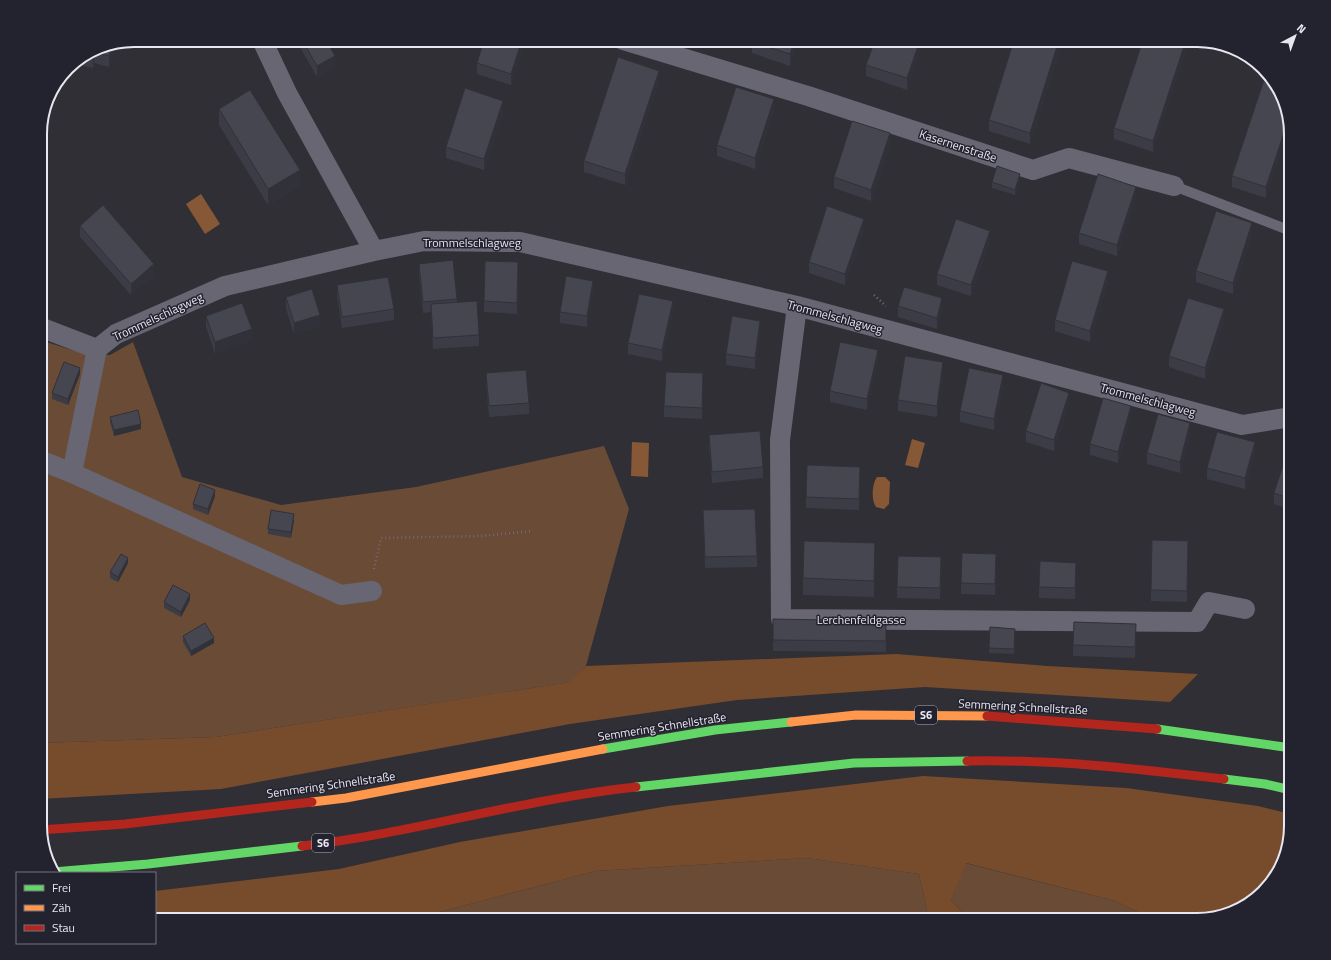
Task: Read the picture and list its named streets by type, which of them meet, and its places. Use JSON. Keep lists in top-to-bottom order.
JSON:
{
  "streets": {
    "highway": ["Semmering Schnellstraße", "S6"],
    "street": ["Kasernenstraße", "Trommelschlagweg", "Lerchenfeldgasse"]
  },
  "crossings": [
    ["Trommelschlagweg", "Lerchenfeldgasse"]
  ],
  "legend": ["Frei", "Zäh", "Stau"],
  "north": "top right"
}
